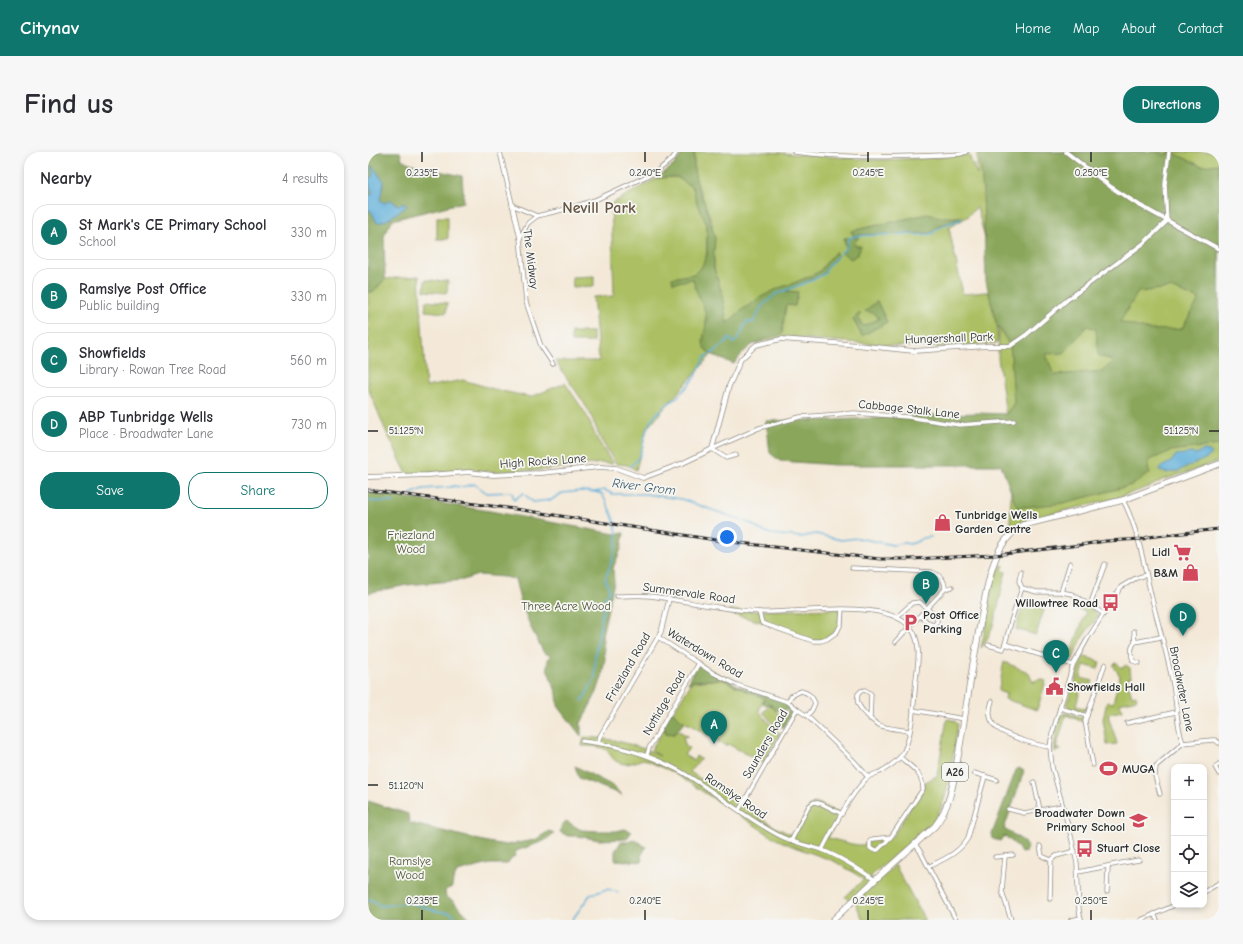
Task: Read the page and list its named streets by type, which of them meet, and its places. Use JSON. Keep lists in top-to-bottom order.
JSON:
{
  "streets": {
    "highway": ["A26"],
    "street": [
      "The Midway",
      "Hungershall Park",
      "Cabbage Stalk Lane",
      "High Rocks Lane",
      "Summervale Road",
      "Waterdown Road",
      "Friezland Road",
      "Broadwater Lane",
      "Nottidge Road",
      "Saunders Road",
      "Ramslye Road"
    ]
  },
  "crossings": [
    ["Hungershall Park", "Cabbage Stalk Lane"],
    ["Hungershall Park", "High Rocks Lane"],
    ["Cabbage Stalk Lane", "High Rocks Lane"],
    ["Summervale Road", "Friezland Road"],
    ["Waterdown Road", "Friezland Road"],
    ["Waterdown Road", "Nottidge Road"],
    ["Waterdown Road", "Saunders Road"],
    ["Friezland Road", "Ramslye Road"],
    ["Broadwater Lane", "A26"],
    ["Nottidge Road", "Ramslye Road"],
    ["Saunders Road", "Ramslye Road"],
    ["A26", "Ramslye Road"]
  ],
  "districts": ["Nevill Park"],
  "water": ["River Grom"],
  "parks": ["Friezland Wood", "Three Acre Wood", "Ramslye Wood"],
  "places": {
    "shop": ["Tunbridge Wells Garden Centre", "B&M"],
    "supermarket": ["Lidl"],
    "bus stop": ["Willowtree Road", "Stuart Close"],
    "parking": ["Post Office Parking"],
    "public building": ["Showfields Hall"],
    "sports": ["MUGA"],
    "school or university": ["Broadwater Down Primary School"]
  },
  "page": {
    "header": "Citynav",
    "nav": [
      "Home",
      "Map",
      "About",
      "Contact"
    ],
    "buttons": [
      "Directions",
      ["Save", "Share"]
    ],
    "title": "Find us",
    "heading": ["Nearby", "4 results"],
    "list": [
      {
        "mark": "A",
        "name": "St Mark's CE Primary School",
        "note": "School",
        "value": "330 m"
      },
      {
        "mark": "B",
        "name": "Ramslye Post Office",
        "note": "Public building",
        "value": "330 m"
      },
      {
        "mark": "C",
        "name": "Showfields",
        "note": "Library · Rowan Tree Road",
        "value": "560 m"
      },
      {
        "mark": "D",
        "name": "ABP Tunbridge Wells",
        "note": "Place · Broadwater Lane",
        "value": "730 m"
      }
    ],
    "pins": [
      "B",
      "D",
      "C",
      "A"
    ],
    "map_buttons": ["+", "−"]
  },
  "coordinates": [
    "0.235°E",
    "0.240°E",
    "0.245°E",
    "0.250°E",
    "51.125°N",
    "51.120°N"
  ]
}
